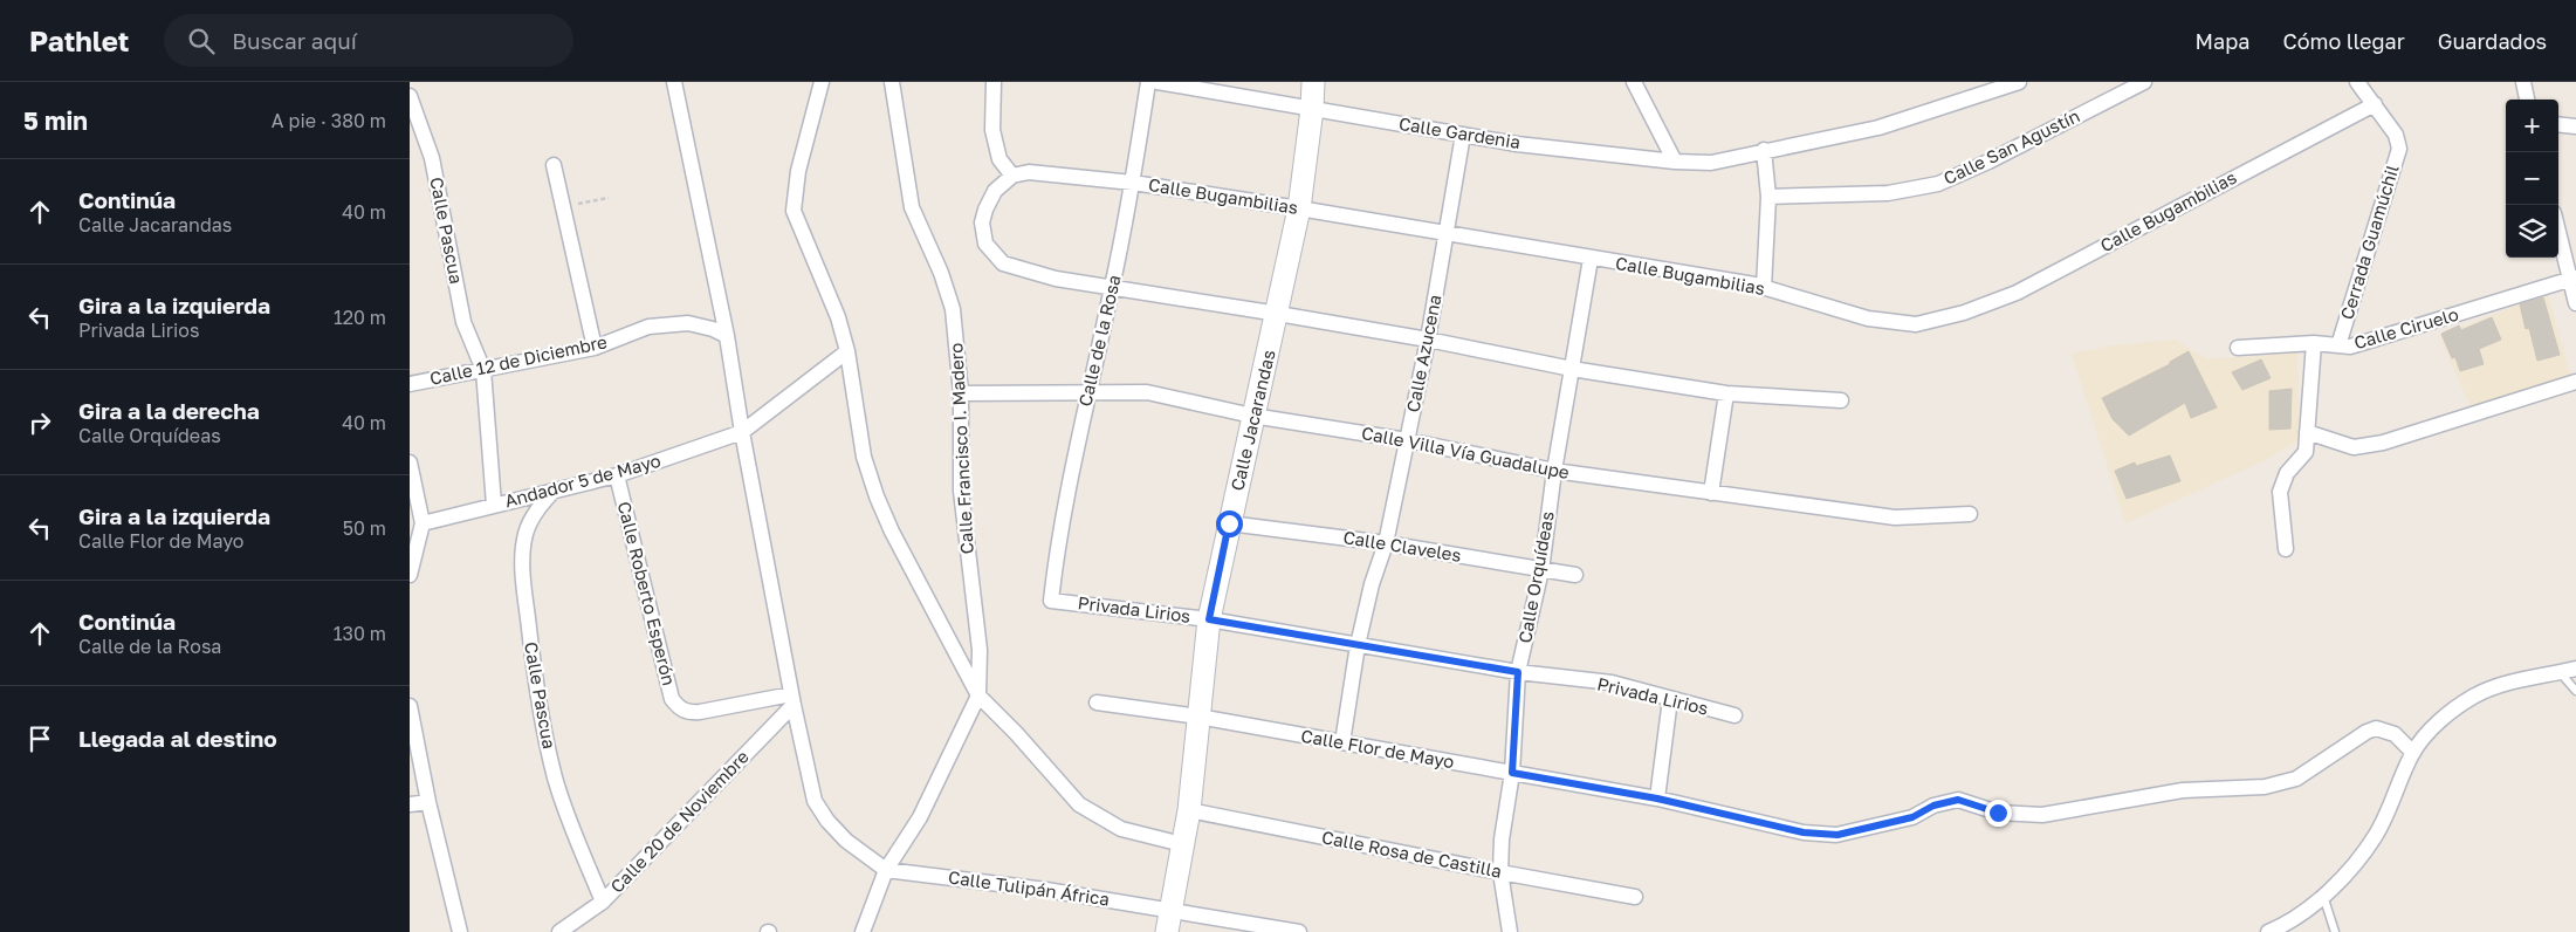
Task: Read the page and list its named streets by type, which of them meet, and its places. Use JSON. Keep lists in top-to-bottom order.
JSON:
{
  "streets": {
    "street": [
      "Calle Gardenia",
      "Calle San Agustín",
      "Calle Bugambilias",
      "Calle Pascua",
      "Cerrada Guamúchil",
      "Calle Ciruelo",
      "Calle de la Rosa",
      "Calle Azucena",
      "Calle 12 de Diciembre",
      "Calle Jacarandas",
      "Calle Francisco I. Madero",
      "Calle Villa Vía Guadalupe",
      "Andador 5 de Mayo",
      "Calle Claveles",
      "Calle Orquídeas",
      "Calle Roberto Esperón",
      "Privada Lirios",
      "Calle Flor de Mayo",
      "Calle 20 de Noviembre",
      "Calle Rosa de Castilla",
      "Calle Tulipán África"
    ]
  },
  "crossings": [
    ["Calle Gardenia", "Calle Azucena"],
    ["Calle Gardenia", "Calle Jacarandas"],
    ["Calle Bugambilias", "Cerrada Guamúchil"],
    ["Calle Bugambilias", "Calle de la Rosa"],
    ["Calle Bugambilias", "Calle Azucena"],
    ["Calle Bugambilias", "Calle Jacarandas"],
    ["Calle Bugambilias", "Calle Orquídeas"],
    ["Calle Pascua", "Calle 12 de Diciembre"],
    ["Calle Pascua", "Andador 5 de Mayo"],
    ["Calle Pascua", "Calle 20 de Noviembre"],
    ["Cerrada Guamúchil", "Calle Ciruelo"],
    ["Calle de la Rosa", "Calle Villa Vía Guadalupe"],
    ["Calle de la Rosa", "Privada Lirios"],
    ["Calle Azucena", "Calle Villa Vía Guadalupe"],
    ["Calle Azucena", "Calle Claveles"],
    ["Calle Azucena", "Privada Lirios"],
    ["Calle Azucena", "Calle Flor de Mayo"],
    ["Calle Jacarandas", "Calle Villa Vía Guadalupe"],
    ["Calle Jacarandas", "Calle Claveles"],
    ["Calle Jacarandas", "Privada Lirios"],
    ["Calle Jacarandas", "Calle Flor de Mayo"],
    ["Calle Jacarandas", "Calle Rosa de Castilla"],
    ["Calle Jacarandas", "Calle Tulipán África"],
    ["Calle Francisco I. Madero", "Calle Villa Vía Guadalupe"],
    ["Calle Francisco I. Madero", "Calle Tulipán África"],
    ["Calle Villa Vía Guadalupe", "Calle Orquídeas"],
    ["Andador 5 de Mayo", "Calle Roberto Esperón"],
    ["Calle Claveles", "Calle Orquídeas"],
    ["Calle Orquídeas", "Privada Lirios"],
    ["Calle Orquídeas", "Calle Flor de Mayo"],
    ["Calle Orquídeas", "Calle Rosa de Castilla"],
    ["Calle Roberto Esperón", "Calle 20 de Noviembre"]
  ],
  "page": {
    "header": "Pathlet",
    "search": "Buscar aquí",
    "nav": ["Mapa", "Cómo llegar", "Guardados"],
    "heading": ["5 min", "A pie · 380 m"],
    "map_buttons": ["+", "−"],
    "list": [
      ["Continúa", "Calle Jacarandas", "40 m"],
      ["Gira a la izquierda", "Privada Lirios", "120 m"],
      ["Gira a la derecha", "Calle Orquídeas", "40 m"],
      ["Gira a la izquierda", "Calle Flor de Mayo", "50 m"],
      ["Continúa", "Calle de la Rosa", "130 m"],
      "Llegada al destino"
    ]
  }
}
